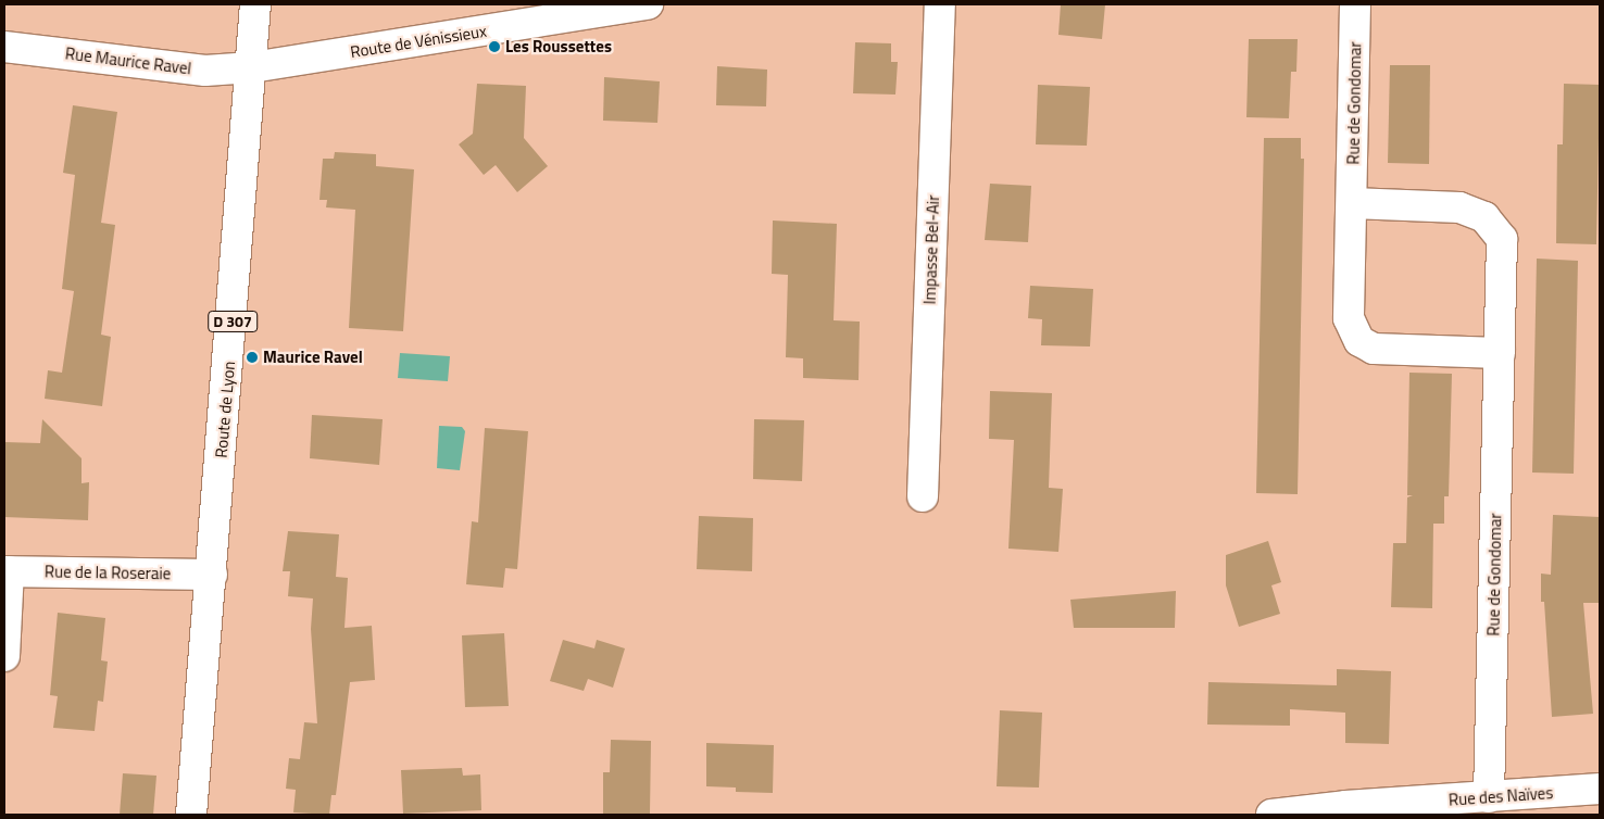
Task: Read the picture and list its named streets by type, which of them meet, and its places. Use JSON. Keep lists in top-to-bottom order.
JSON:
{
  "streets": {
    "street": [
      "Route de Vénissieux",
      "Rue Maurice Ravel",
      "Rue de Gondomar",
      "Impasse Bel-Air",
      "D 307",
      "Route de Lyon",
      "Rue de la Roseraie",
      "Rue des Naïves"
    ]
  },
  "crossings": [
    ["Route de Vénissieux", "Rue Maurice Ravel"],
    ["Route de Vénissieux", "Route de Lyon"],
    ["Rue Maurice Ravel", "Route de Lyon"],
    ["Rue de Gondomar", "Rue des Naïves"],
    ["Route de Lyon", "Rue de la Roseraie"]
  ],
  "places": ["Les Roussettes", "Maurice Ravel"]
}
